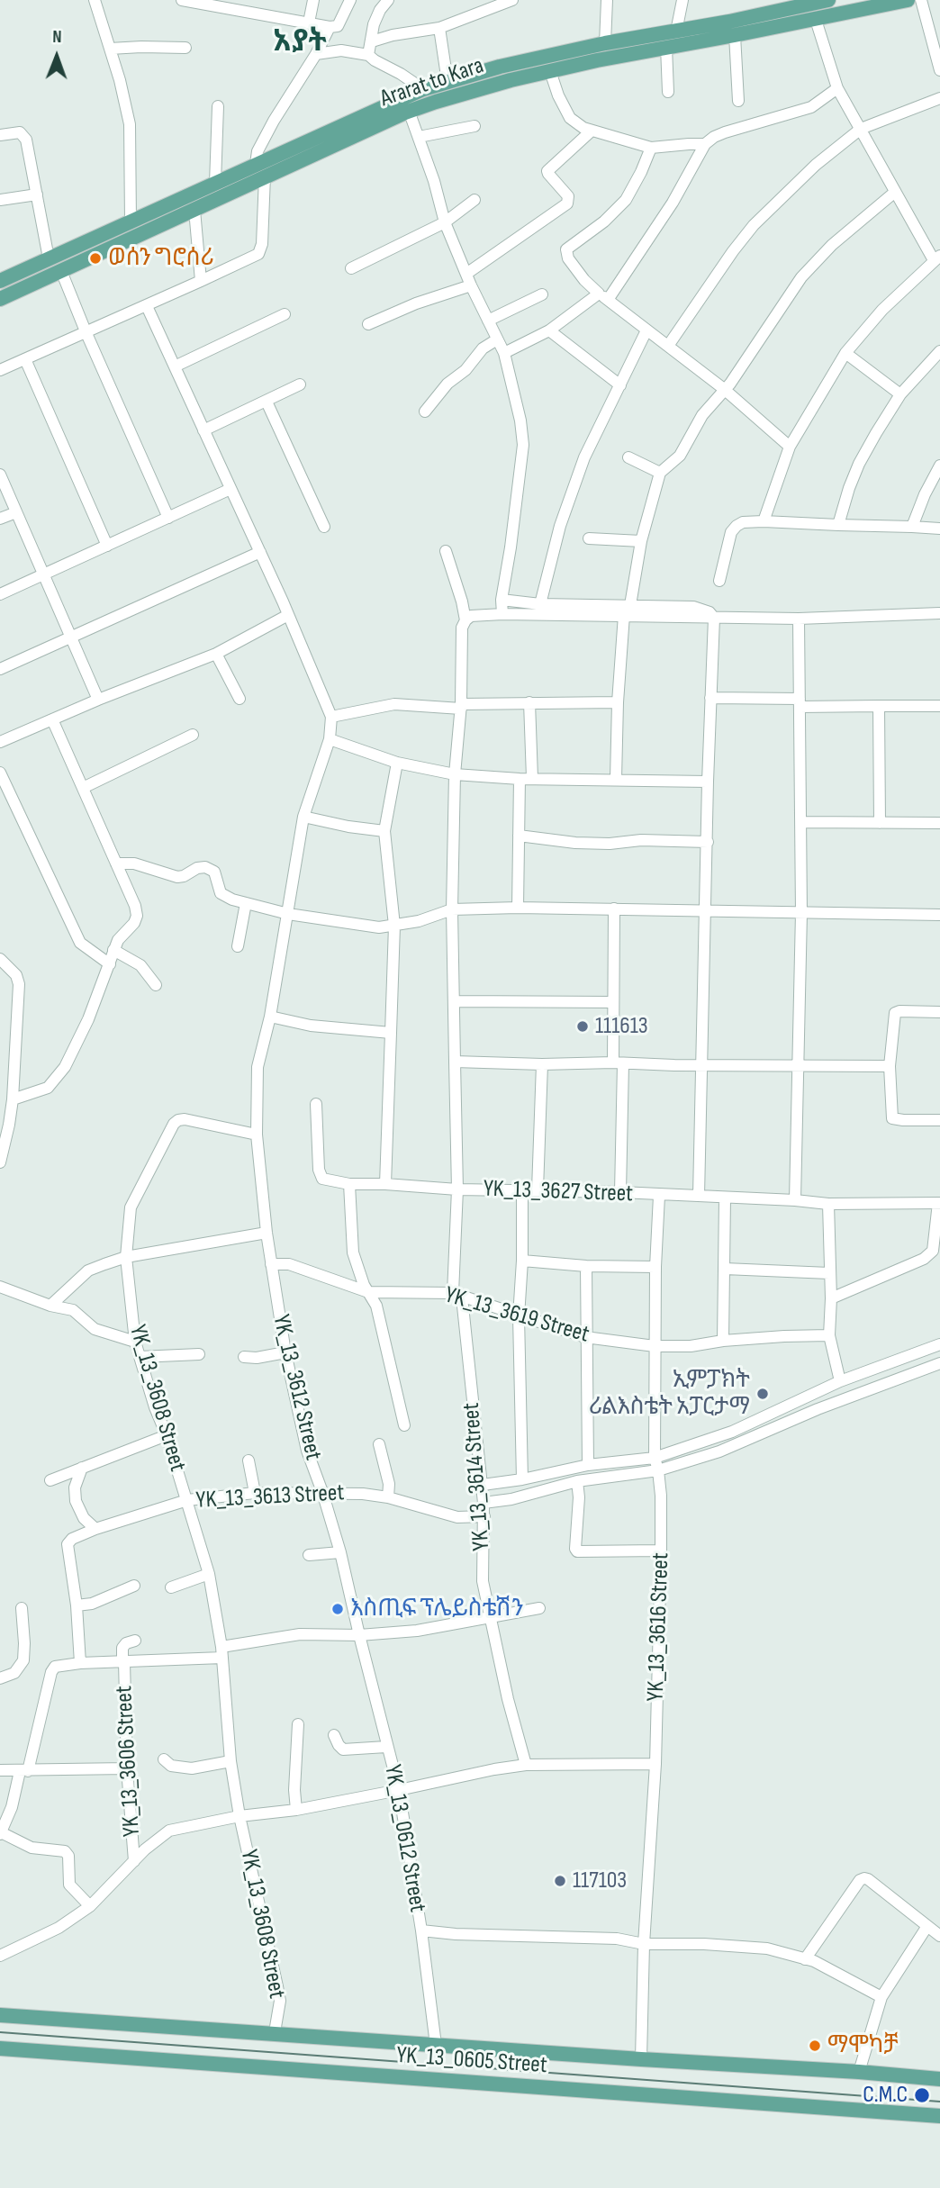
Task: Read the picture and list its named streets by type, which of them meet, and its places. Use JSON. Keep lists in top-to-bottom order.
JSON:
{
  "streets": {
    "main road": ["Ararat to Kara", "YK_13_0605 Street"],
    "street": [
      "YK_13_3627 Street",
      "YK_13_3619 Street",
      "YK_13_3612 Street",
      "YK_13_3608 Street",
      "YK_13_3614 Street",
      "YK_13_3613 Street",
      "YK_13_3616 Street",
      "YK_13_3606 Street",
      "YK_13_0612 Street"
    ]
  },
  "crossings": [
    ["YK_13_3627 Street", "YK_13_3614 Street"],
    ["YK_13_3627 Street", "YK_13_3616 Street"],
    ["YK_13_3619 Street", "YK_13_3612 Street"],
    ["YK_13_3619 Street", "YK_13_3614 Street"],
    ["YK_13_3619 Street", "YK_13_3616 Street"],
    ["YK_13_3612 Street", "YK_13_3608 Street"],
    ["YK_13_3612 Street", "YK_13_3613 Street"],
    ["YK_13_3612 Street", "YK_13_0612 Street"],
    ["YK_13_3608 Street", "YK_13_3613 Street"],
    ["YK_13_3608 Street", "YK_13_0605 Street"],
    ["YK_13_3614 Street", "YK_13_3613 Street"],
    ["YK_13_3616 Street", "YK_13_0605 Street"],
    ["YK_13_0612 Street", "YK_13_0605 Street"]
  ],
  "districts": ["አያት"],
  "places": [
    "ወሰን ግሮሰሪ",
    "111613",
    "ኢምፓክት ሪልእስቴት አፓርታማ",
    "እስጢፍ ፕሌይስቴሽን",
    "117103",
    "ማሞካቻ",
    "C.M.C"
  ],
  "north": "top"
}
